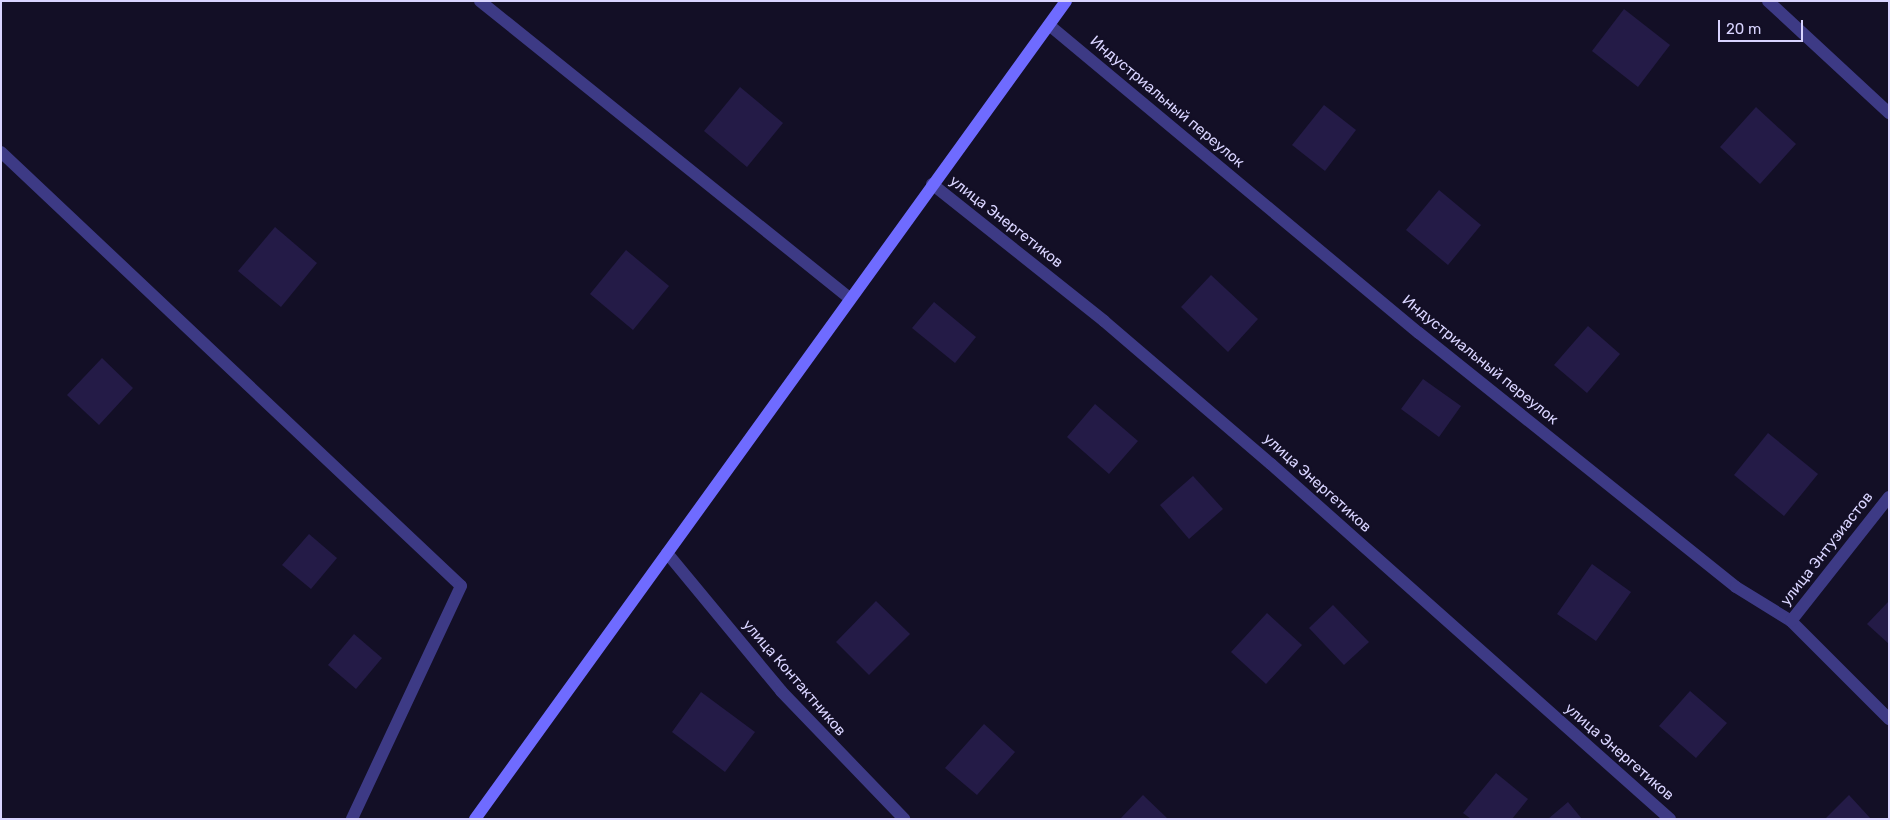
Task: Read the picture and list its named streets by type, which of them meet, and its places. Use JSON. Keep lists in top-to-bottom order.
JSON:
{
  "streets": {
    "street": [
      "Индустриальный переулок",
      "улица Энергетиков",
      "улица Энтузиастов",
      "улица Контактников"
    ]
  },
  "crossings": [
    ["Индустриальный переулок", "улица Энтузиастов"]
  ],
  "scale_bar": "20 m"
}
